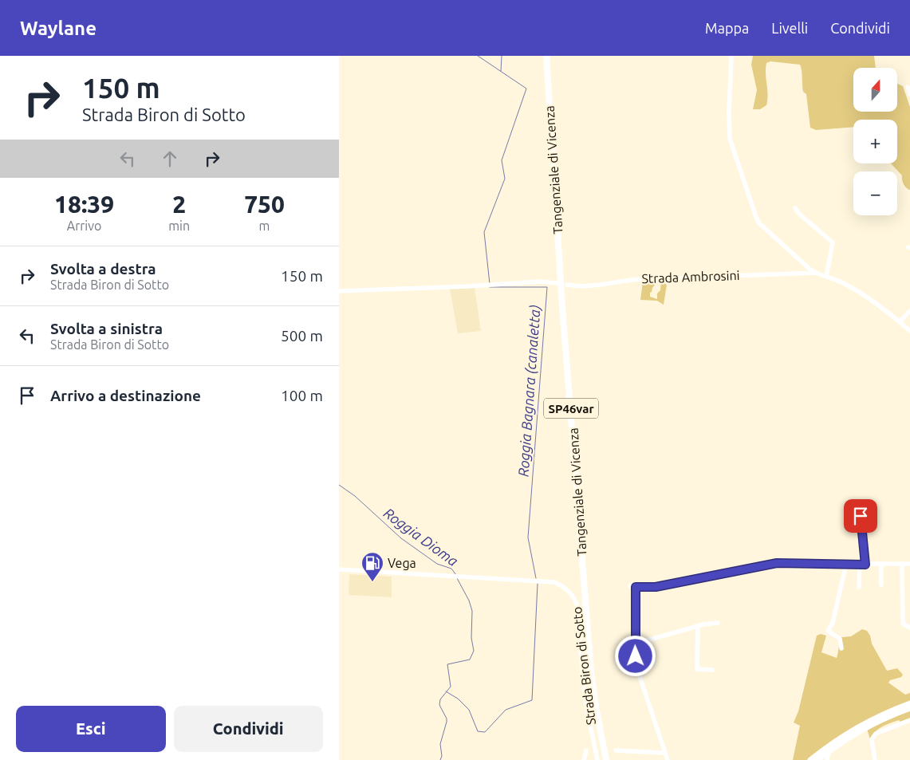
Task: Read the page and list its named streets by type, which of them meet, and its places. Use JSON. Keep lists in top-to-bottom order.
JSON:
{
  "streets": {
    "highway": ["Tangenziale di Vicenza", "SP46var"],
    "street": ["Strada Ambrosini", "Strada Biron di Sotto"]
  },
  "water": ["Roggia Bagnara (canaletta)", "Roggia Dioma"],
  "places": {
    "fuel station": ["Vega"]
  },
  "north": "top",
  "page": {
    "header": "Waylane",
    "nav": ["Mappa", "Livelli", "Condividi"],
    "turn": ["150 m", "Strada Biron di Sotto"],
    "map_buttons": ["+", "−"],
    "eta": [
      "18:39",
      "Arrivo",
      "2",
      "min",
      "750",
      "m"
    ],
    "list": [
      {
        "name": "Svolta a destra",
        "note": "Strada Biron di Sotto",
        "value": "150 m"
      },
      {
        "name": "Svolta a sinistra",
        "note": "Strada Biron di Sotto",
        "value": "500 m"
      },
      {
        "name": "Arrivo a destinazione",
        "value": "100 m"
      }
    ],
    "buttons": ["Esci", "Condividi"]
  }
}
